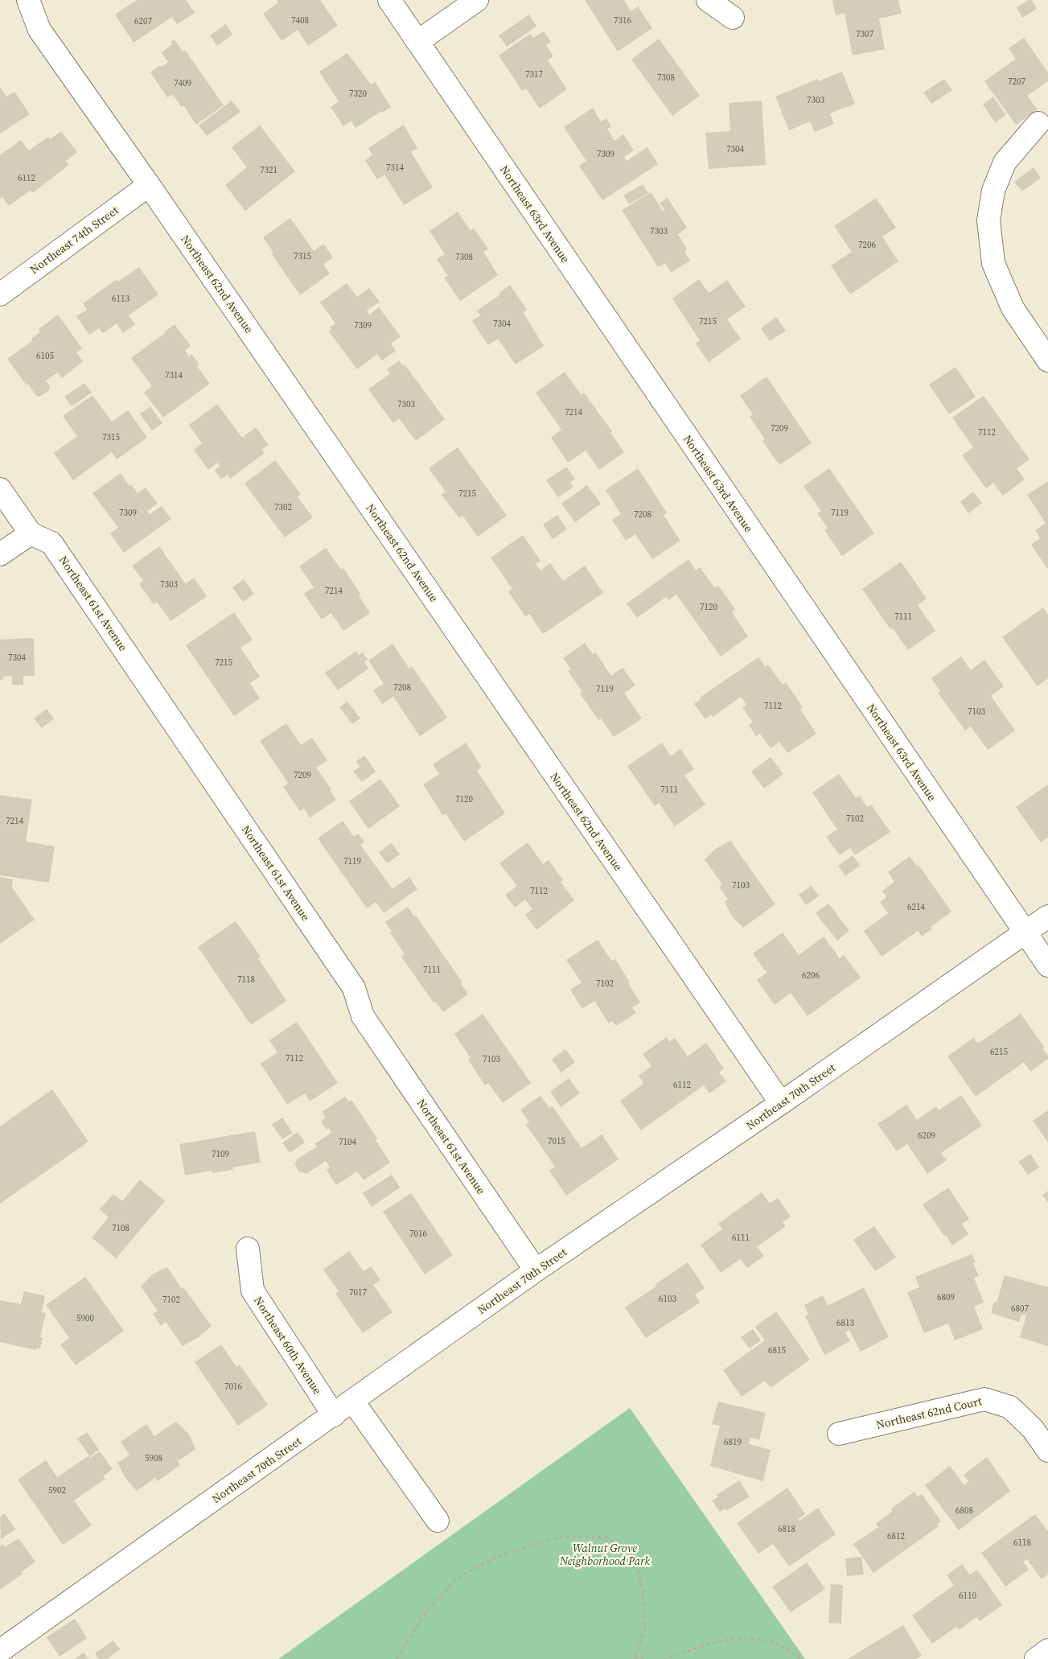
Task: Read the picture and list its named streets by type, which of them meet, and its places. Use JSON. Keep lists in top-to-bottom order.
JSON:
{
  "streets": {
    "street": [
      "Northeast 63rd Avenue",
      "Northeast 74th Street",
      "Northeast 62nd Avenue",
      "Northeast 61st Avenue",
      "Northeast 70th Street",
      "Northeast 60th Avenue",
      "Northeast 62nd Court"
    ]
  },
  "crossings": [
    ["Northeast 63rd Avenue", "Northeast 70th Street"],
    ["Northeast 74th Street", "Northeast 62nd Avenue"],
    ["Northeast 62nd Avenue", "Northeast 70th Street"],
    ["Northeast 61st Avenue", "Northeast 70th Street"],
    ["Northeast 70th Street", "Northeast 60th Avenue"]
  ],
  "parks": ["Walnut Grove Neighborhood Park"],
  "house_numbers": [
    "7408",
    "7316",
    "6207",
    "7307",
    "7317",
    "7308",
    "7207",
    "7409",
    "7320",
    "7303",
    "7304",
    "7309",
    "7314",
    "7321",
    "6112",
    "7303",
    "7206",
    "7315",
    "7308",
    "6113",
    "7215",
    "7304",
    "7309",
    "6105",
    "7314",
    "7303",
    "7214",
    "7209",
    "7112",
    "7315",
    "7215",
    "7302",
    "7309",
    "7119",
    "7208",
    "7303",
    "7214",
    "7120",
    "7111",
    "7304",
    "7215",
    "7208",
    "7119",
    "7112",
    "7103",
    "7209",
    "7111",
    "7120",
    "7102",
    "7214",
    "7119",
    "7103",
    "7112",
    "6214",
    "7111",
    "6206",
    "7118",
    "7102",
    "6215",
    "7112",
    "7103",
    "6112",
    "6209",
    "7015",
    "7104",
    "7109",
    "7108",
    "7016",
    "6111",
    "7017",
    "6809",
    "6103",
    "7102",
    "6807",
    "5900",
    "6813",
    "6815",
    "7016",
    "6819",
    "5908",
    "5902",
    "6808",
    "6818",
    "6812",
    "6118",
    "6110"
  ]
}
